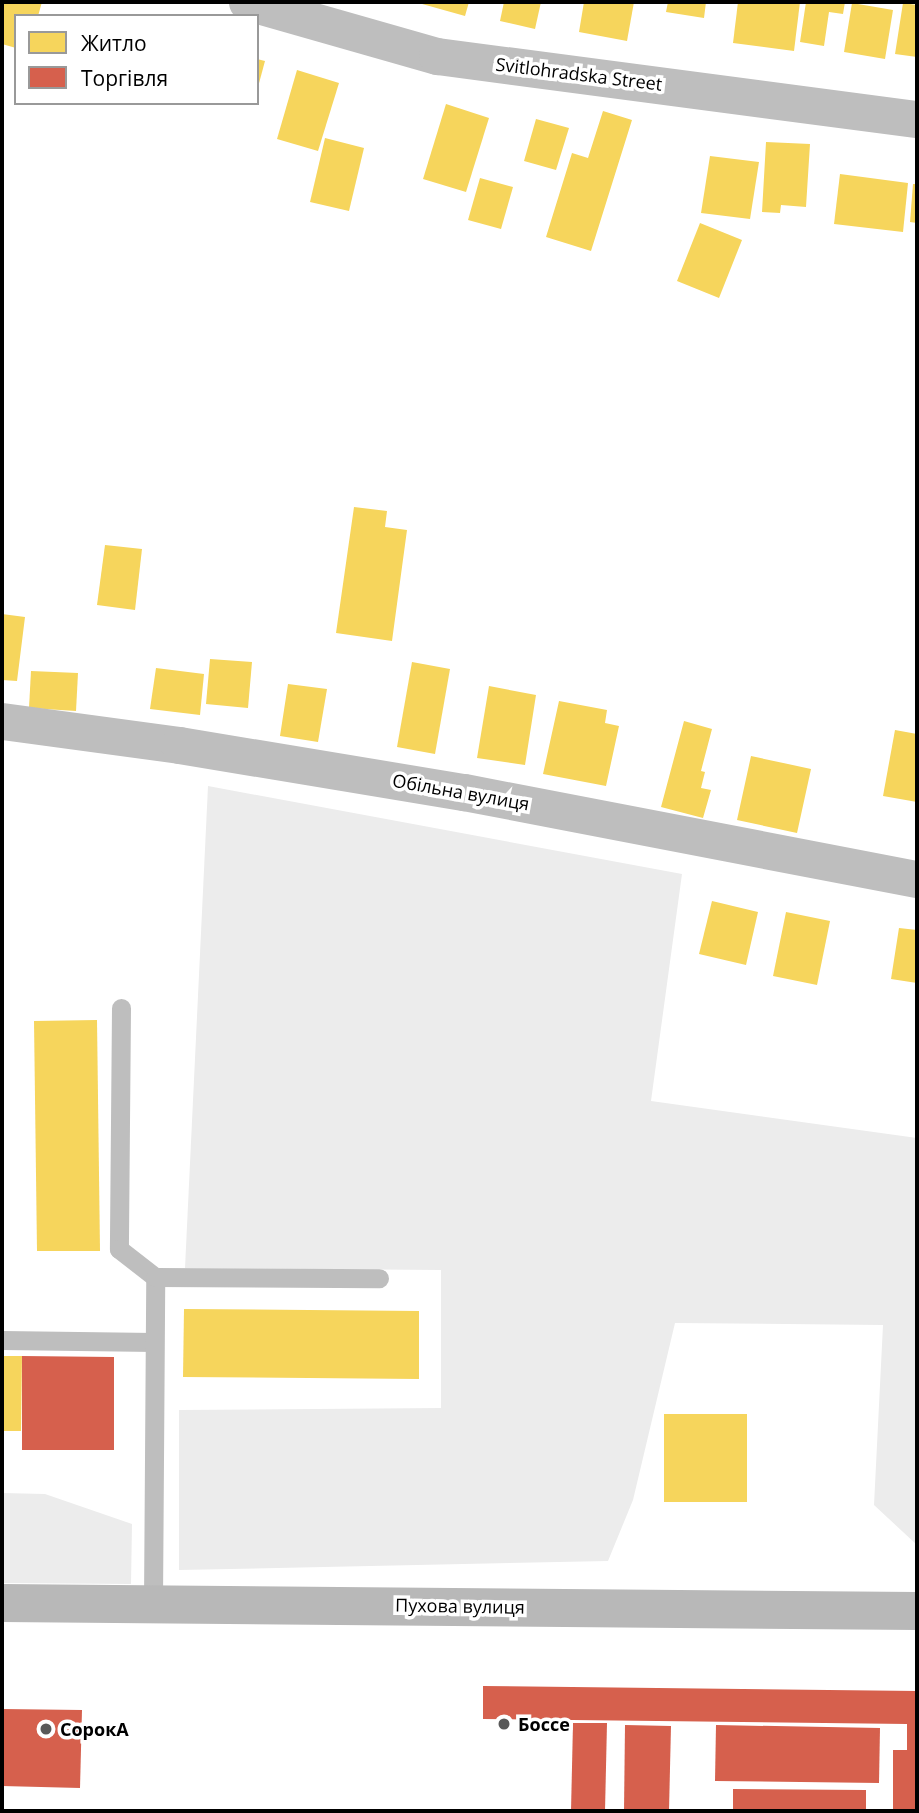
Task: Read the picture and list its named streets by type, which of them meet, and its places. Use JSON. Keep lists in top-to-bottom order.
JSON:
{
  "streets": {
    "main road": ["Пухова вулиця"],
    "street": ["Svitlohradska Street", "Обільна вулиця"]
  },
  "places": ["Боссе", "СорокА"],
  "legend": ["Житло", "Торгівля"]
}
